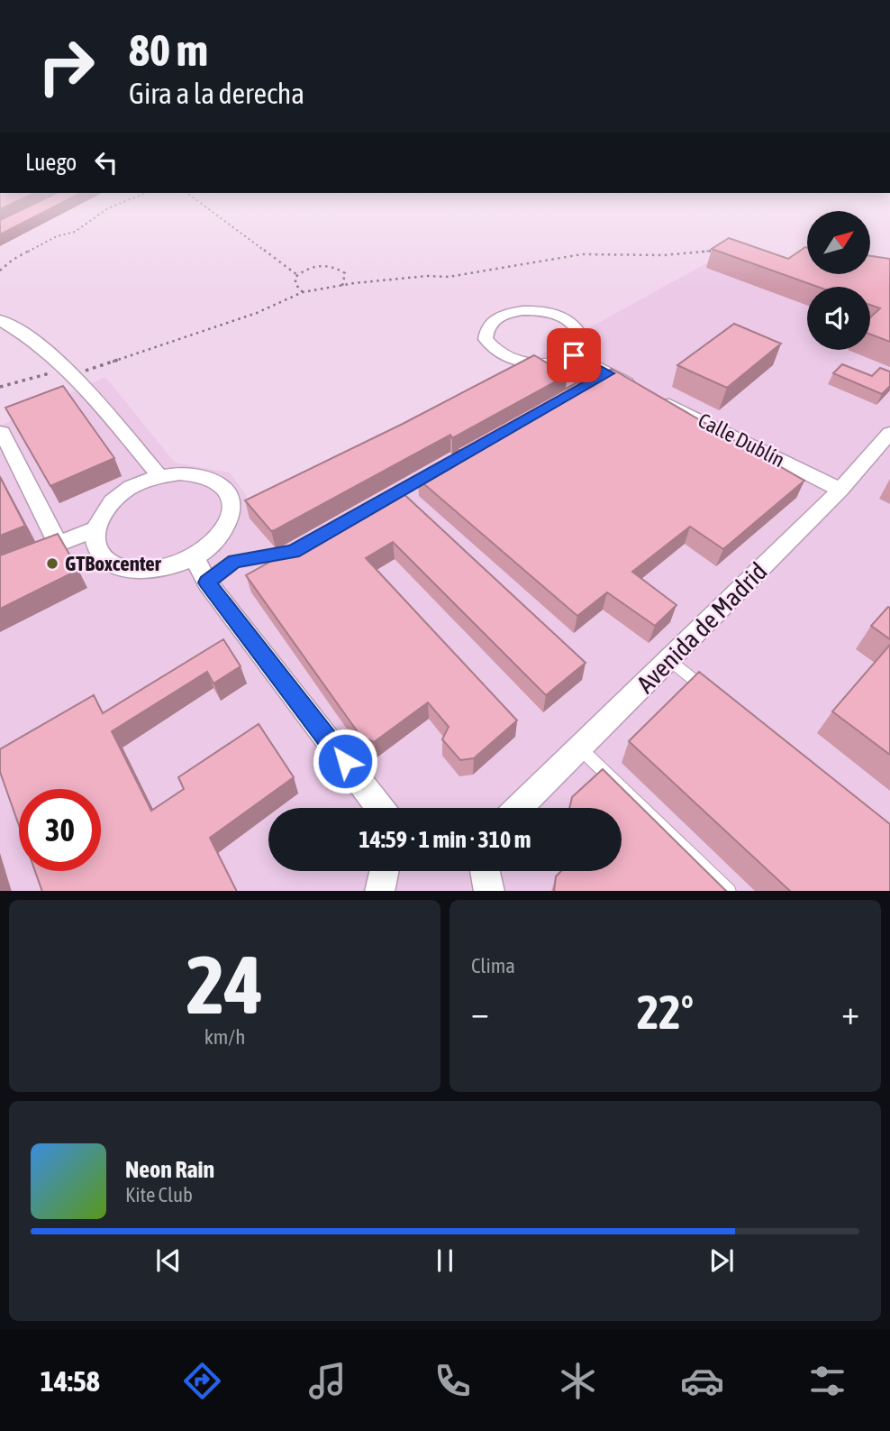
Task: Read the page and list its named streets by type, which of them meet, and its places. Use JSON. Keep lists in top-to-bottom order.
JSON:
{
  "streets": {
    "street": ["Calle Dublín", "Avenida de Madrid"]
  },
  "crossings": [
    ["Calle Dublín", "Avenida de Madrid"]
  ],
  "places": ["GTBoxcenter"],
  "north": "top right",
  "page": {
    "turn": ["80 m", "Gira a la derecha"],
    "then": "Luego",
    "limit": "30",
    "trip": "14:59 · 1 min · 310 m",
    "tile": [
      ["24", "km/h"],
      "Clima"
    ],
    "heat": ["−", "22°", "+"],
    "song": ["Neon Rain", "Kite Club"],
    "tabs": "14:58"
  }
}
